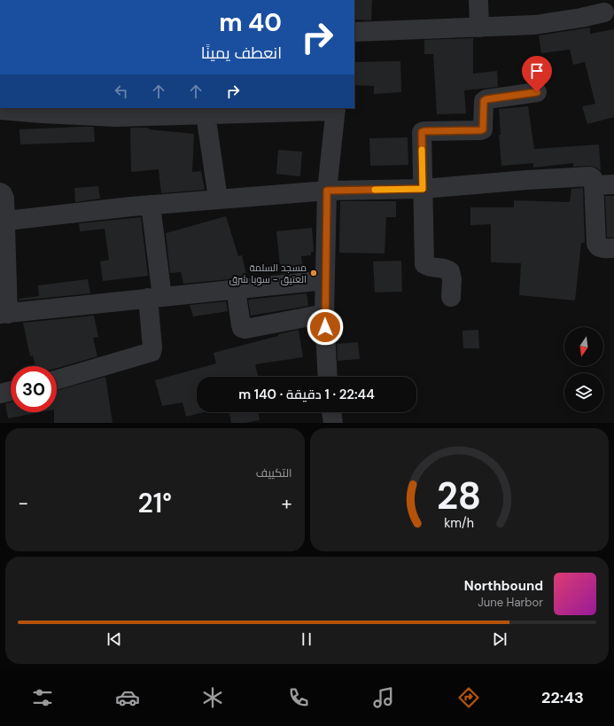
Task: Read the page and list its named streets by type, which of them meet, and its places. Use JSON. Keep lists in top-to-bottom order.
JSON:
{
  "places": ["مسجد السلمة العتيق - سوبا شرق"],
  "north": "bottom",
  "page": {
    "turn": ["40 m", "انعطف يمينًا"],
    "limit": "30",
    "trip": "22:44 · 1 دقيقة · 140 m",
    "tile": "التكييف",
    "heat": ["−", "21°", "+"],
    "song": ["Northbound", "June Harbor"],
    "tabs": "22:43",
    "gauge": ["28", "km/h"]
  }
}
